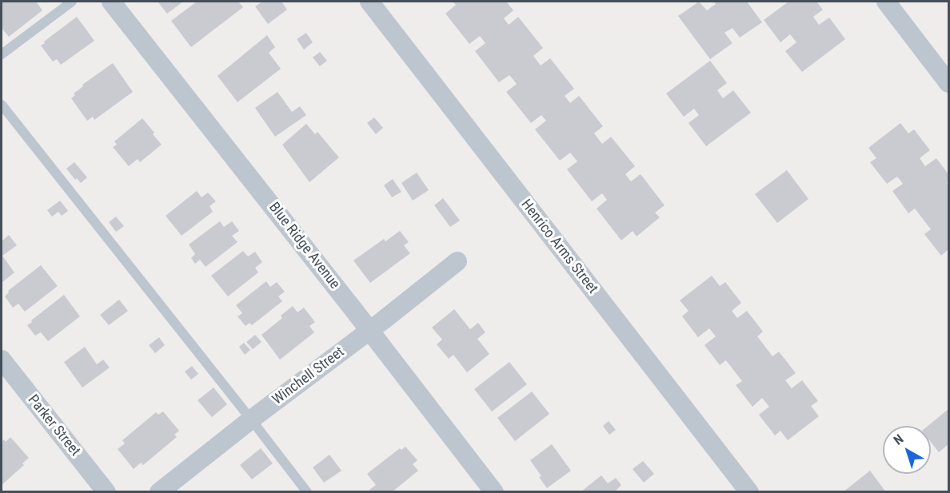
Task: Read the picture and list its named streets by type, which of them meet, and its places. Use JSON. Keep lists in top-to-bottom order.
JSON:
{
  "streets": {
    "street": [
      "Blue Ridge Avenue",
      "Henrico Arms Street",
      "Winchell Street",
      "Parker Street"
    ]
  },
  "crossings": [
    ["Blue Ridge Avenue", "Winchell Street"]
  ],
  "north": "top left"
}
